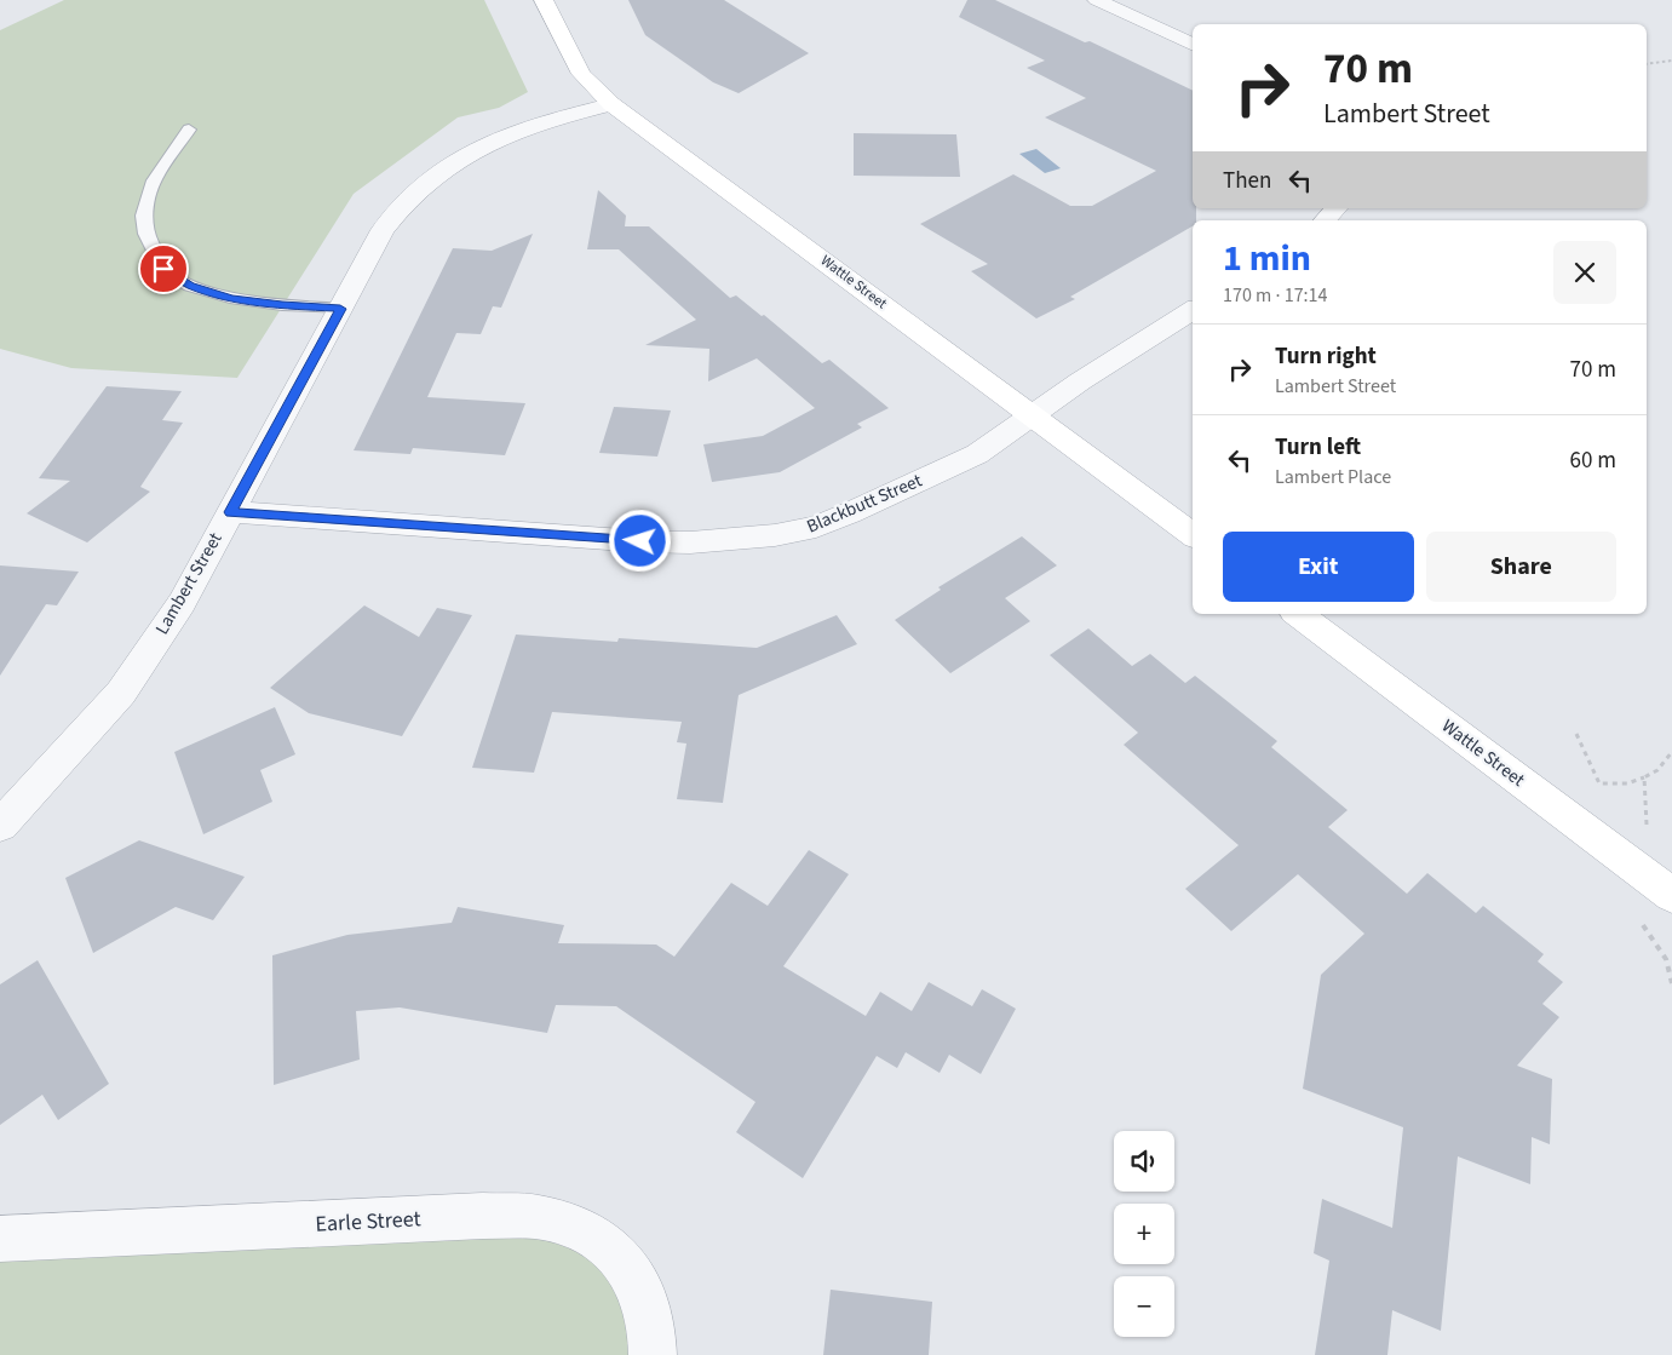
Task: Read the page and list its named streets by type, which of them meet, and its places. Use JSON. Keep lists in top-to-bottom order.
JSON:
{
  "streets": {
    "street": [
      "Wattle Street",
      "Blackbutt Street",
      "Lambert Street",
      "Earle Street"
    ]
  },
  "crossings": [
    ["Wattle Street", "Blackbutt Street"],
    ["Wattle Street", "Lambert Street"],
    ["Blackbutt Street", "Lambert Street"]
  ],
  "page": {
    "turn": ["70 m", "Lambert Street"],
    "then": "Then",
    "heading": ["1 min", "170 m · 17:14"],
    "list": [
      {
        "name": "Turn right",
        "note": "Lambert Street",
        "value": "70 m"
      },
      {
        "name": "Turn left",
        "note": "Lambert Place",
        "value": "60 m"
      }
    ],
    "buttons": ["Exit", "Share"],
    "map_buttons": ["+", "−"]
  }
}
